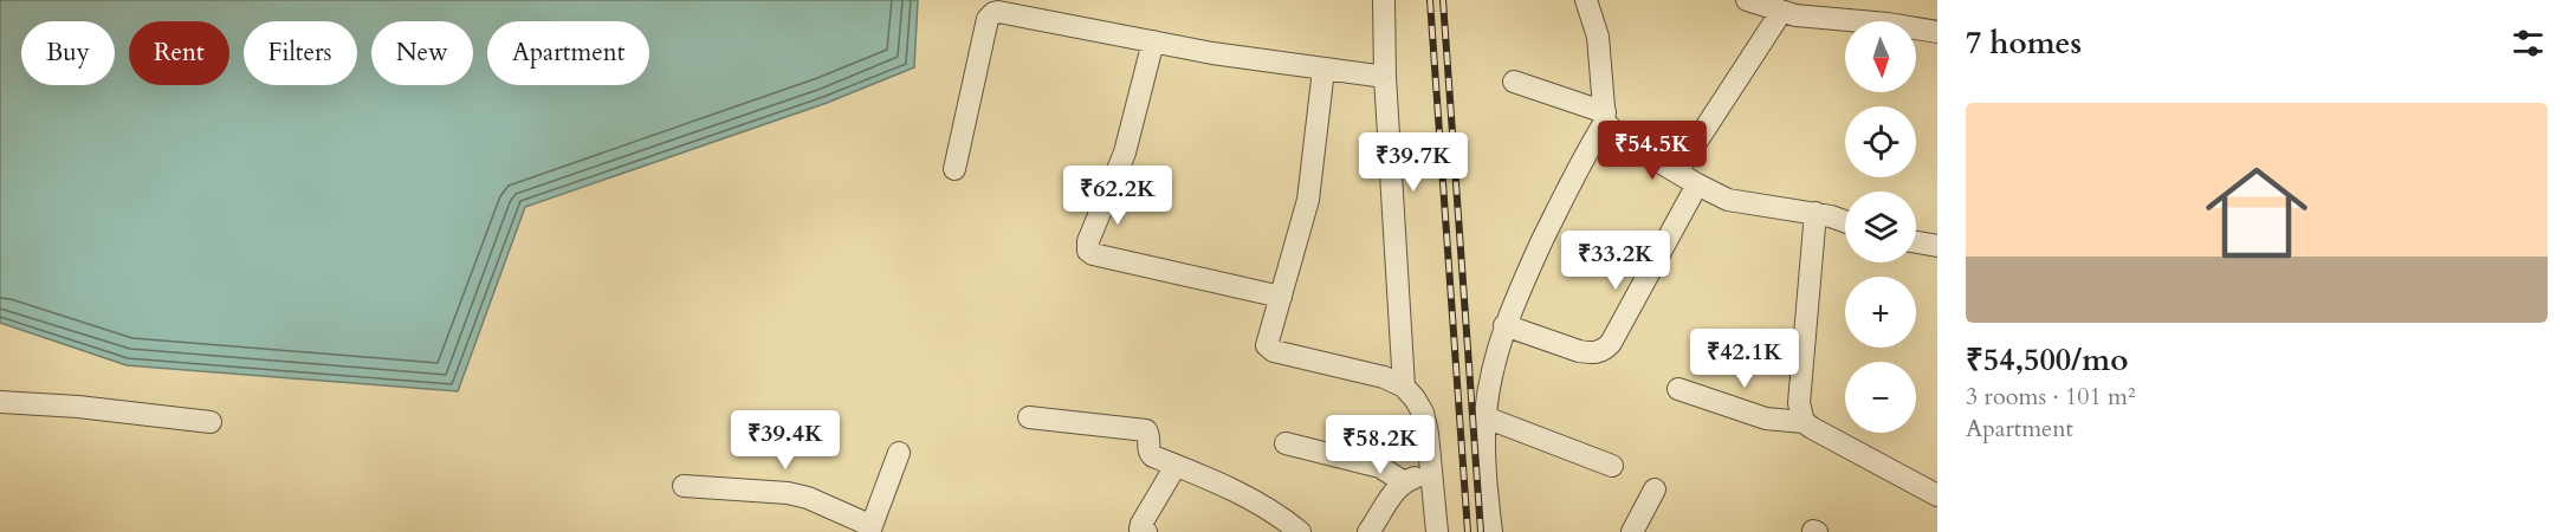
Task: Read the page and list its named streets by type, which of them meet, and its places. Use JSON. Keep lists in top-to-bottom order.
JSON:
{
  "north": "bottom",
  "page": {
    "heading": "7 homes",
    "map_buttons": ["+", "−"],
    "chip": [
      "Buy",
      "Rent",
      "Filters",
      "New",
      "Apartment"
    ],
    "list": [
      {
        "name": "₹54,500/mo",
        "note": "3 rooms · 101 m² · Apartment"
      }
    ],
    "price": [
      "₹54.5K",
      "₹39.7K",
      "₹62.2K",
      "₹33.2K",
      "₹42.1K",
      "₹39.4K",
      "₹58.2K"
    ]
  }
}
